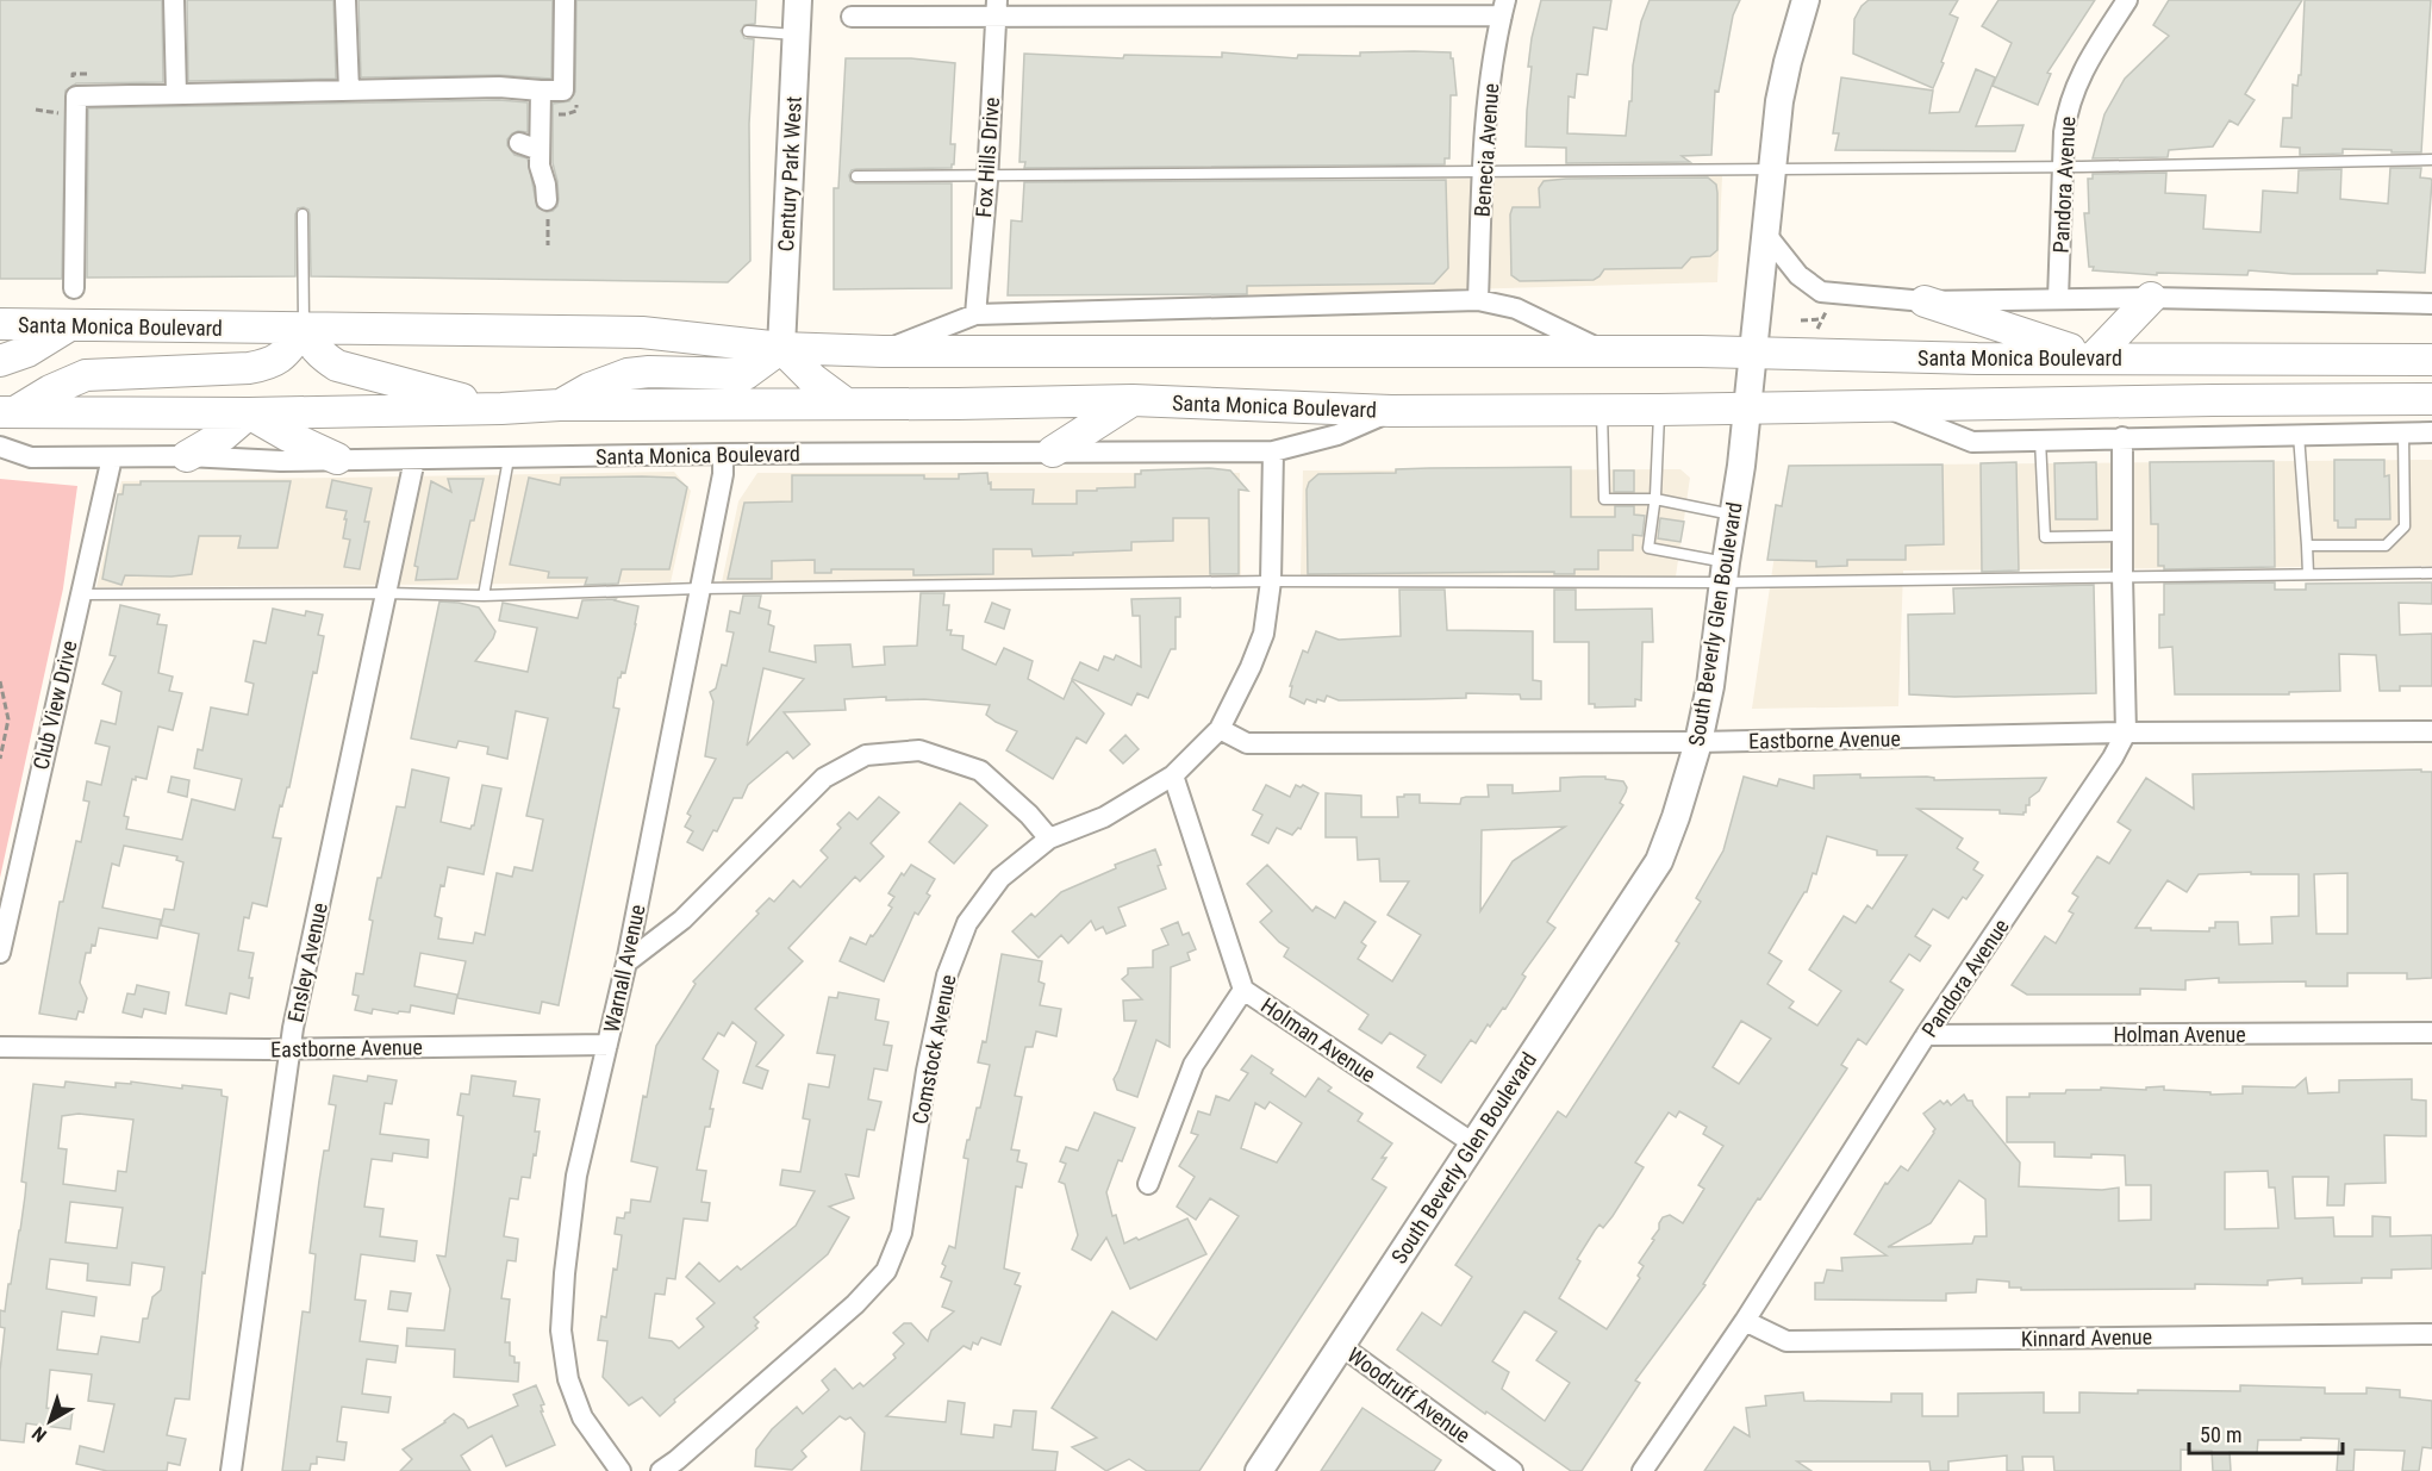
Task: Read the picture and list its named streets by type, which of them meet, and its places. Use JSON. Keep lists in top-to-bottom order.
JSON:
{
  "streets": {
    "main road": ["Century Park West", "Santa Monica Boulevard", "South Beverly Glen Boulevard"],
    "street": [
      "Benecia Avenue",
      "Fox Hills Drive",
      "Pandora Avenue",
      "Club View Drive",
      "Eastborne Avenue",
      "Ensley Avenue",
      "Warnall Avenue",
      "Holman Avenue",
      "Comstock Avenue",
      "Kinnard Avenue",
      "Woodruff Avenue"
    ]
  },
  "crossings": [
    ["Benecia Avenue", "Santa Monica Boulevard"],
    ["Fox Hills Drive", "Santa Monica Boulevard"],
    ["Century Park West", "Santa Monica Boulevard"],
    ["Pandora Avenue", "Eastborne Avenue"],
    ["Pandora Avenue", "Holman Avenue"],
    ["Pandora Avenue", "Kinnard Avenue"],
    ["Santa Monica Boulevard", "South Beverly Glen Boulevard"],
    ["Santa Monica Boulevard", "Club View Drive"],
    ["Santa Monica Boulevard", "Ensley Avenue"],
    ["Santa Monica Boulevard", "Warnall Avenue"],
    ["Santa Monica Boulevard", "Comstock Avenue"],
    ["South Beverly Glen Boulevard", "Eastborne Avenue"],
    ["South Beverly Glen Boulevard", "Holman Avenue"],
    ["South Beverly Glen Boulevard", "Woodruff Avenue"],
    ["Eastborne Avenue", "Ensley Avenue"],
    ["Eastborne Avenue", "Warnall Avenue"],
    ["Eastborne Avenue", "Comstock Avenue"],
    ["Holman Avenue", "Comstock Avenue"]
  ],
  "scale_bar": "50 m",
  "north": "bottom left"
}
